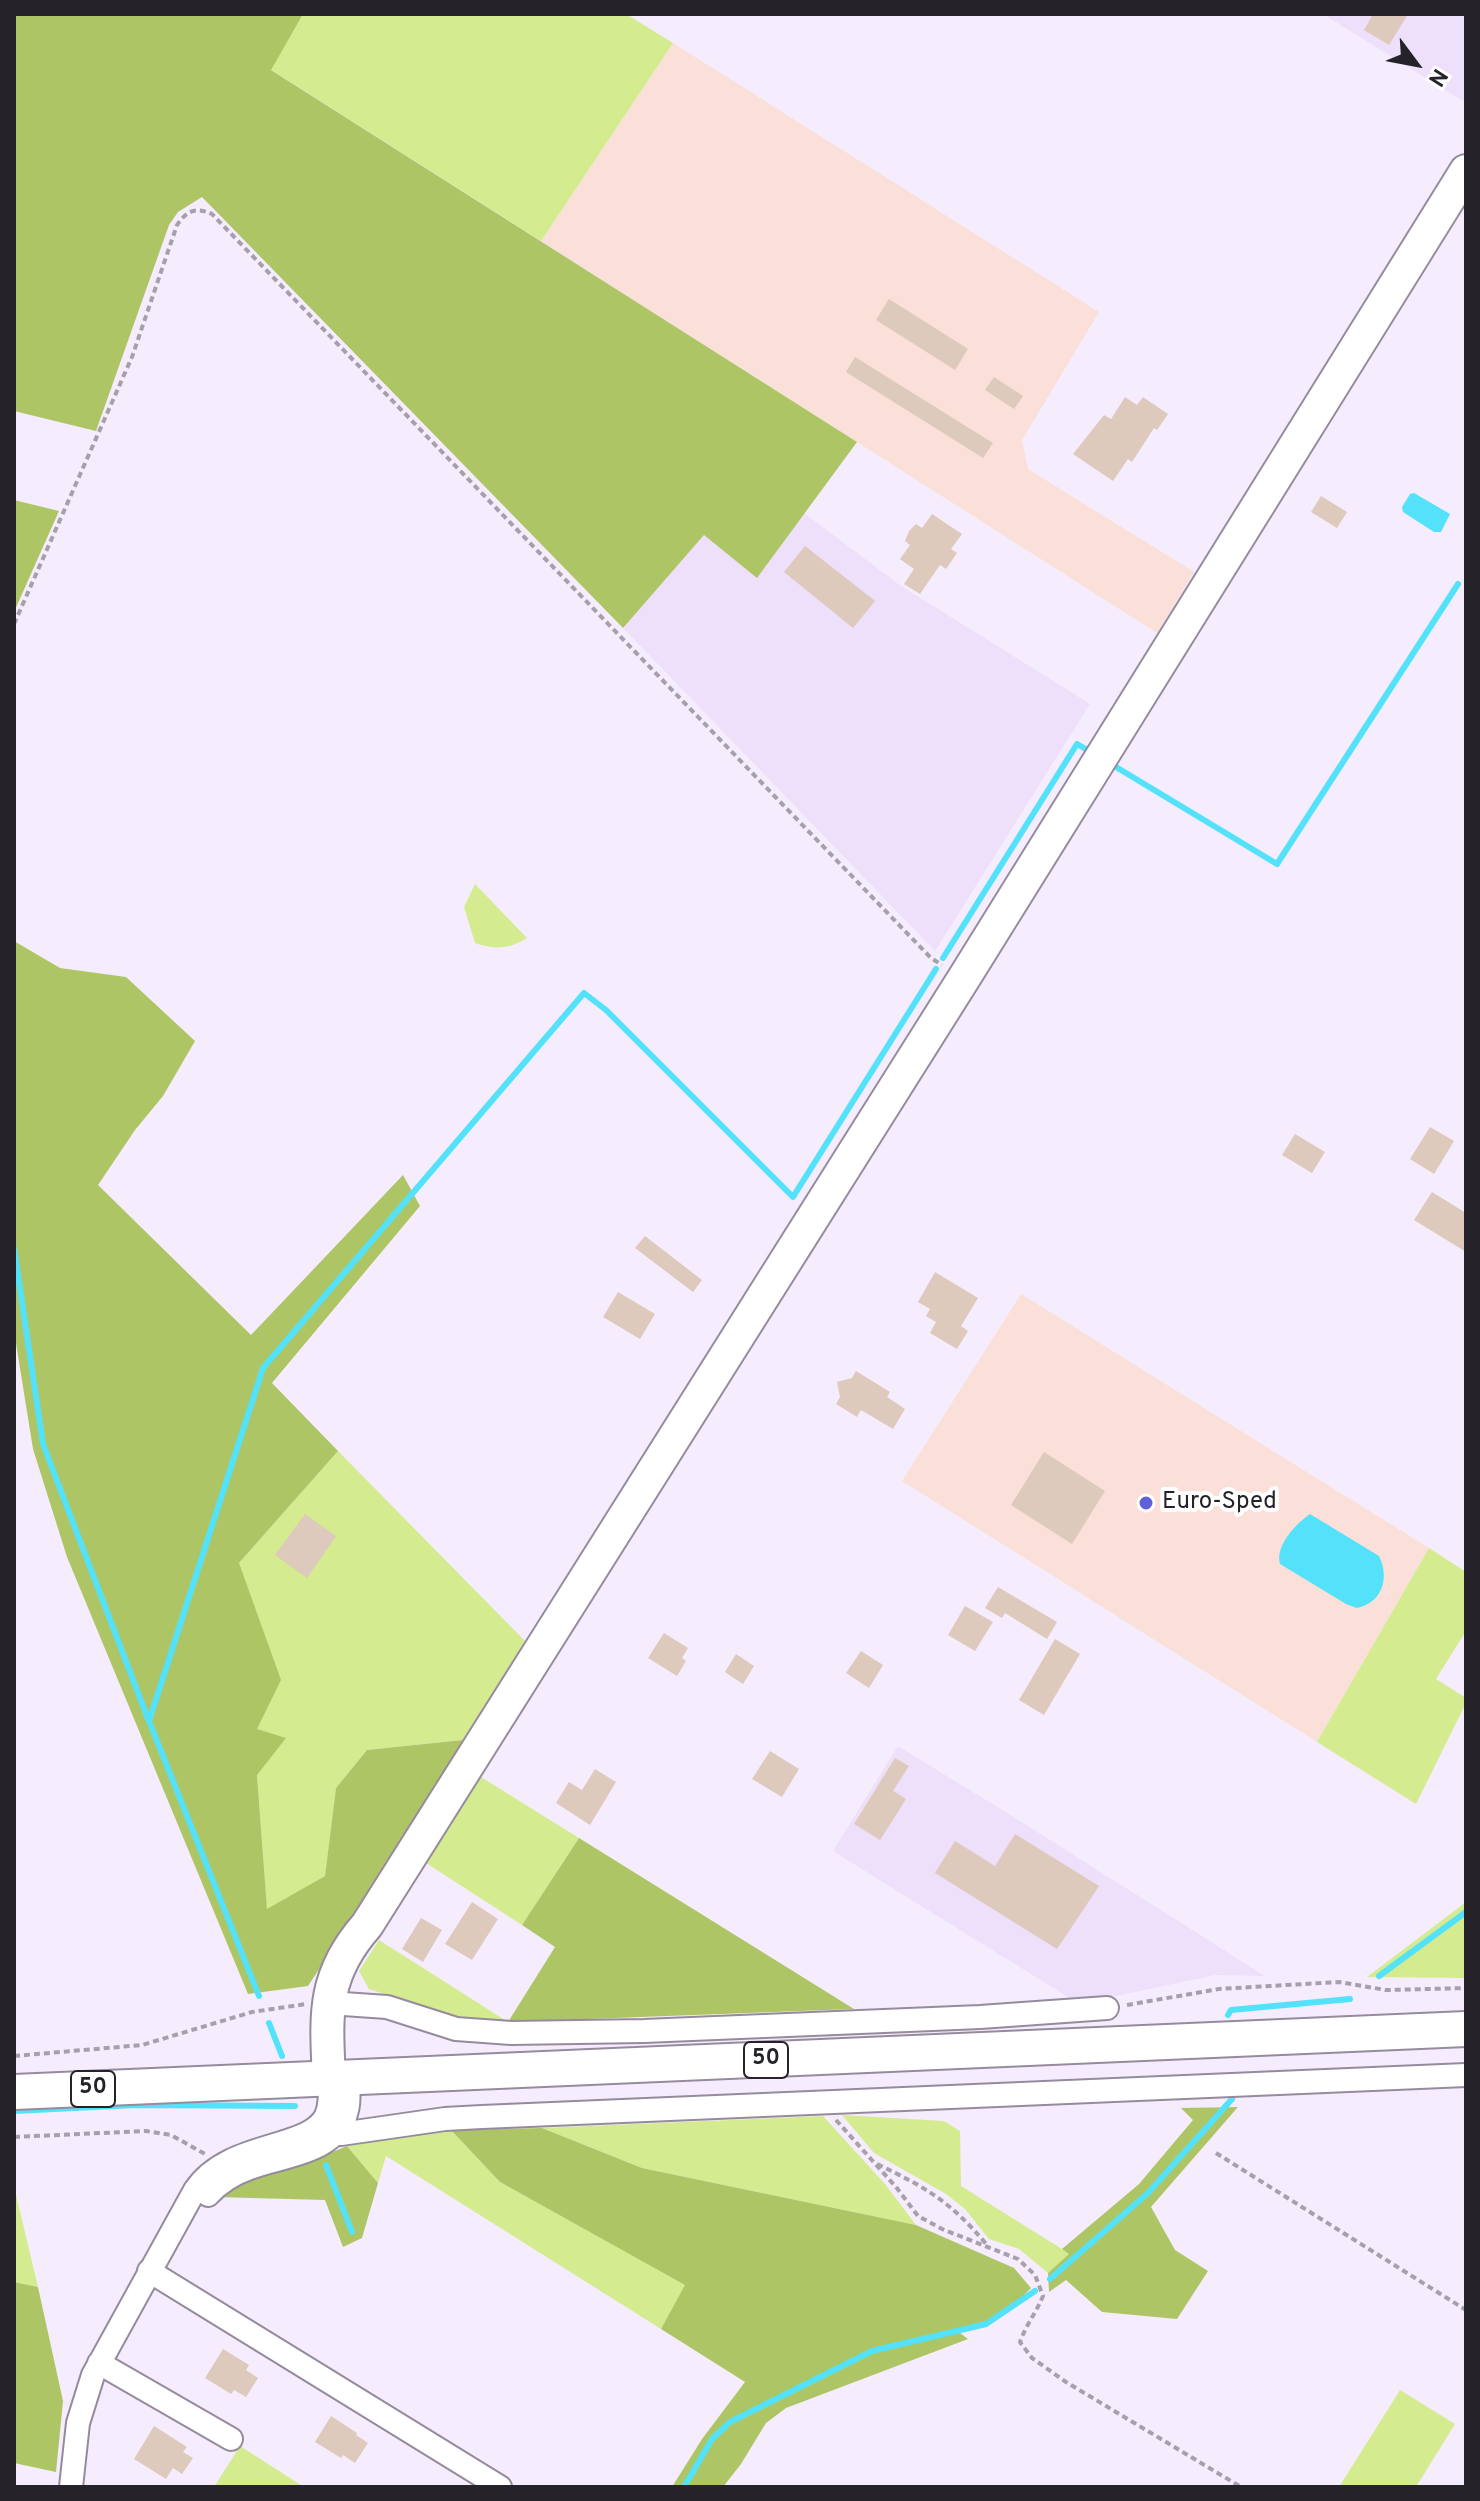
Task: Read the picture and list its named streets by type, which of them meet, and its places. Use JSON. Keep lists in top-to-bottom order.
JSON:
{
  "streets": {
    "main road": ["50"]
  },
  "places": ["Euro-Sped"],
  "north": "bottom right"
}
